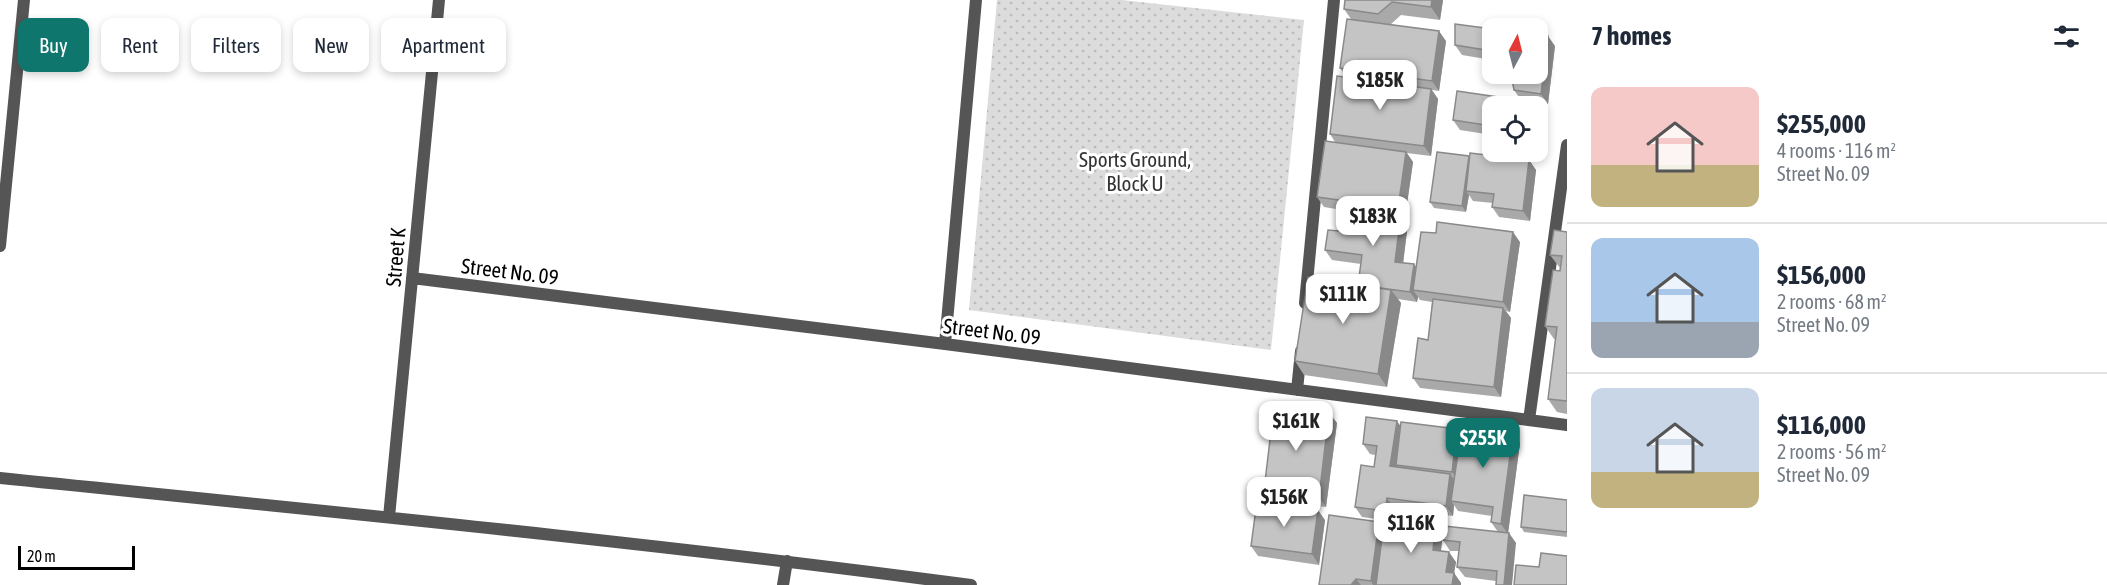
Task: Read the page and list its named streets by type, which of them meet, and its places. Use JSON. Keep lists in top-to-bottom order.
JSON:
{
  "streets": {
    "street": ["Street K", "Street No. 09"]
  },
  "crossings": [
    ["Street K", "Street No. 09"]
  ],
  "parks": ["Sports Ground, Block U"],
  "scale_bar": "20 m",
  "north": "top",
  "page": {
    "heading": "7 homes",
    "chip": [
      "Buy",
      "Rent",
      "Filters",
      "New",
      "Apartment"
    ],
    "price": [
      "$185K",
      "$183K",
      "$111K",
      "$161K",
      "$255K",
      "$156K",
      "$116K"
    ],
    "list": [
      {
        "name": "$255,000",
        "note": "4 rooms · 116 m² · Street No. 09"
      },
      {
        "name": "$156,000",
        "note": "2 rooms · 68 m² · Street No. 09"
      },
      {
        "name": "$116,000",
        "note": "2 rooms · 56 m² · Street No. 09"
      }
    ],
    "scale": "20 m"
  }
}
